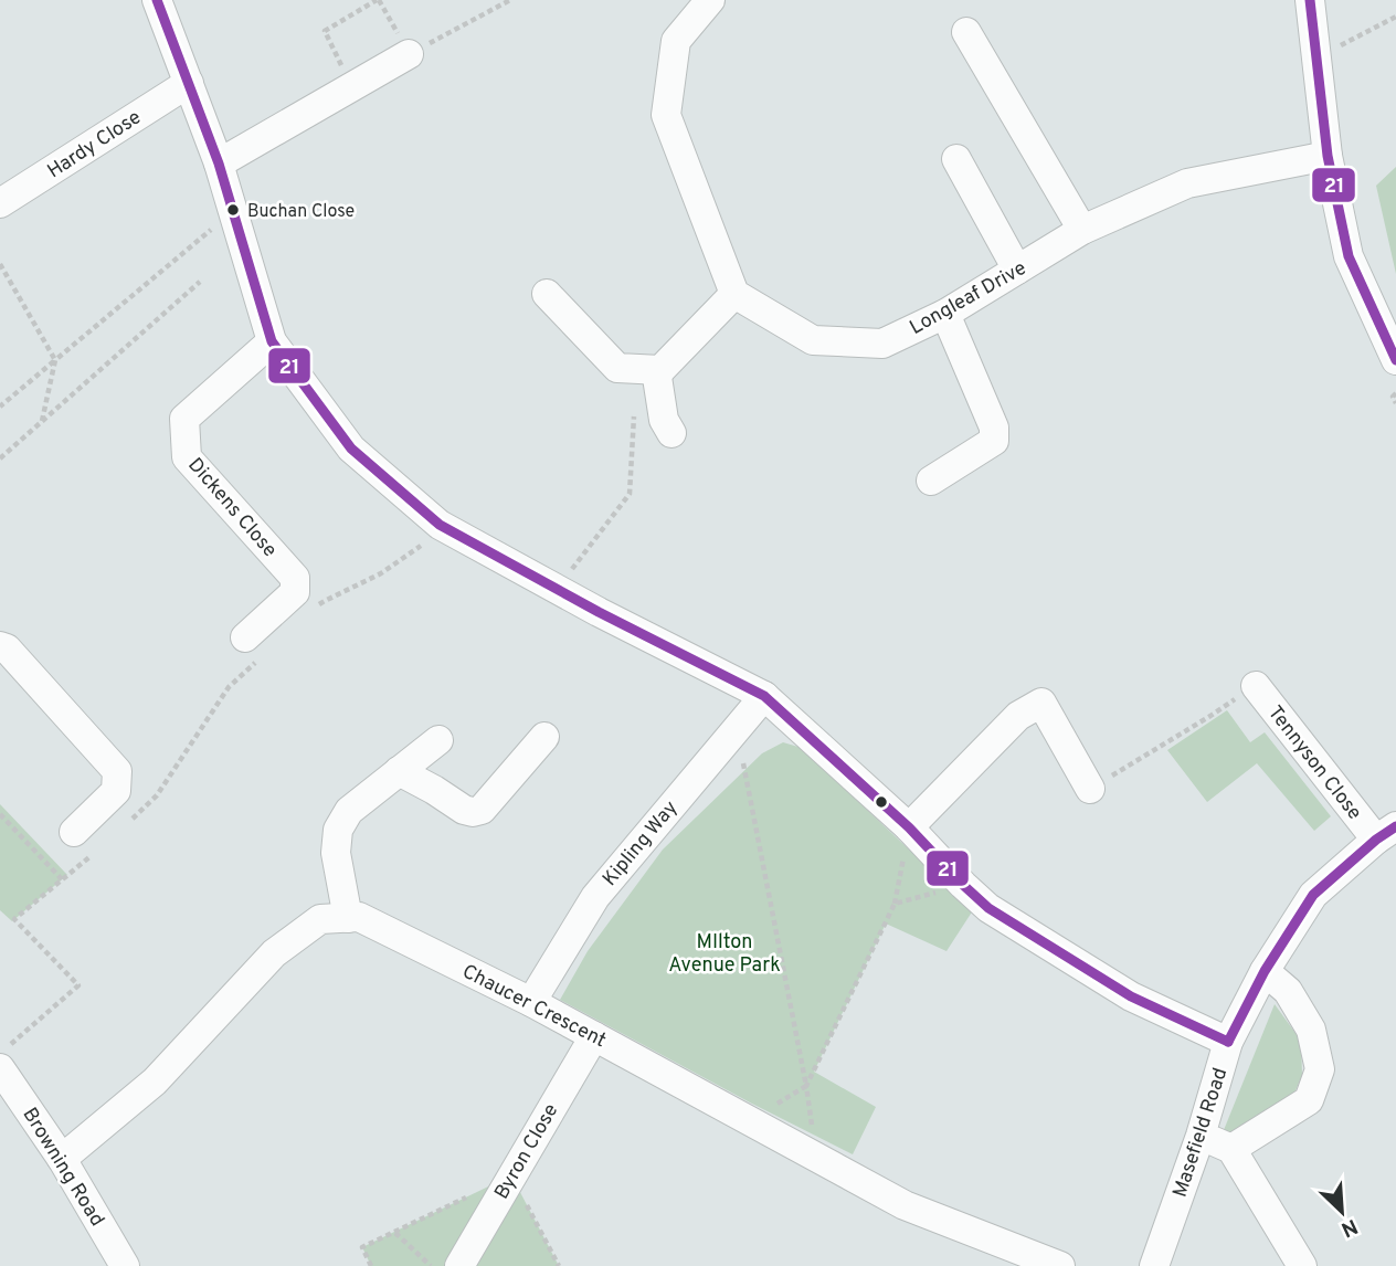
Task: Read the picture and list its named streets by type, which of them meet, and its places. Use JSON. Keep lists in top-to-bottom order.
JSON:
{
  "streets": {
    "street": [
      "Hardy Close",
      "Longleaf Drive",
      "Dickens Close",
      "Tennyson Close",
      "Kipling Way",
      "Chaucer Crescent",
      "Masefield Road",
      "Byron Close",
      "Browning Road"
    ]
  },
  "crossings": [
    ["Tennyson Close", "Masefield Road"],
    ["Kipling Way", "Chaucer Crescent"],
    ["Chaucer Crescent", "Byron Close"],
    ["Chaucer Crescent", "Browning Road"]
  ],
  "parks": ["MIlton Avenue Park"],
  "places": ["Buchan Close"],
  "lines": ["transit line 21"],
  "north": "bottom right"
}
